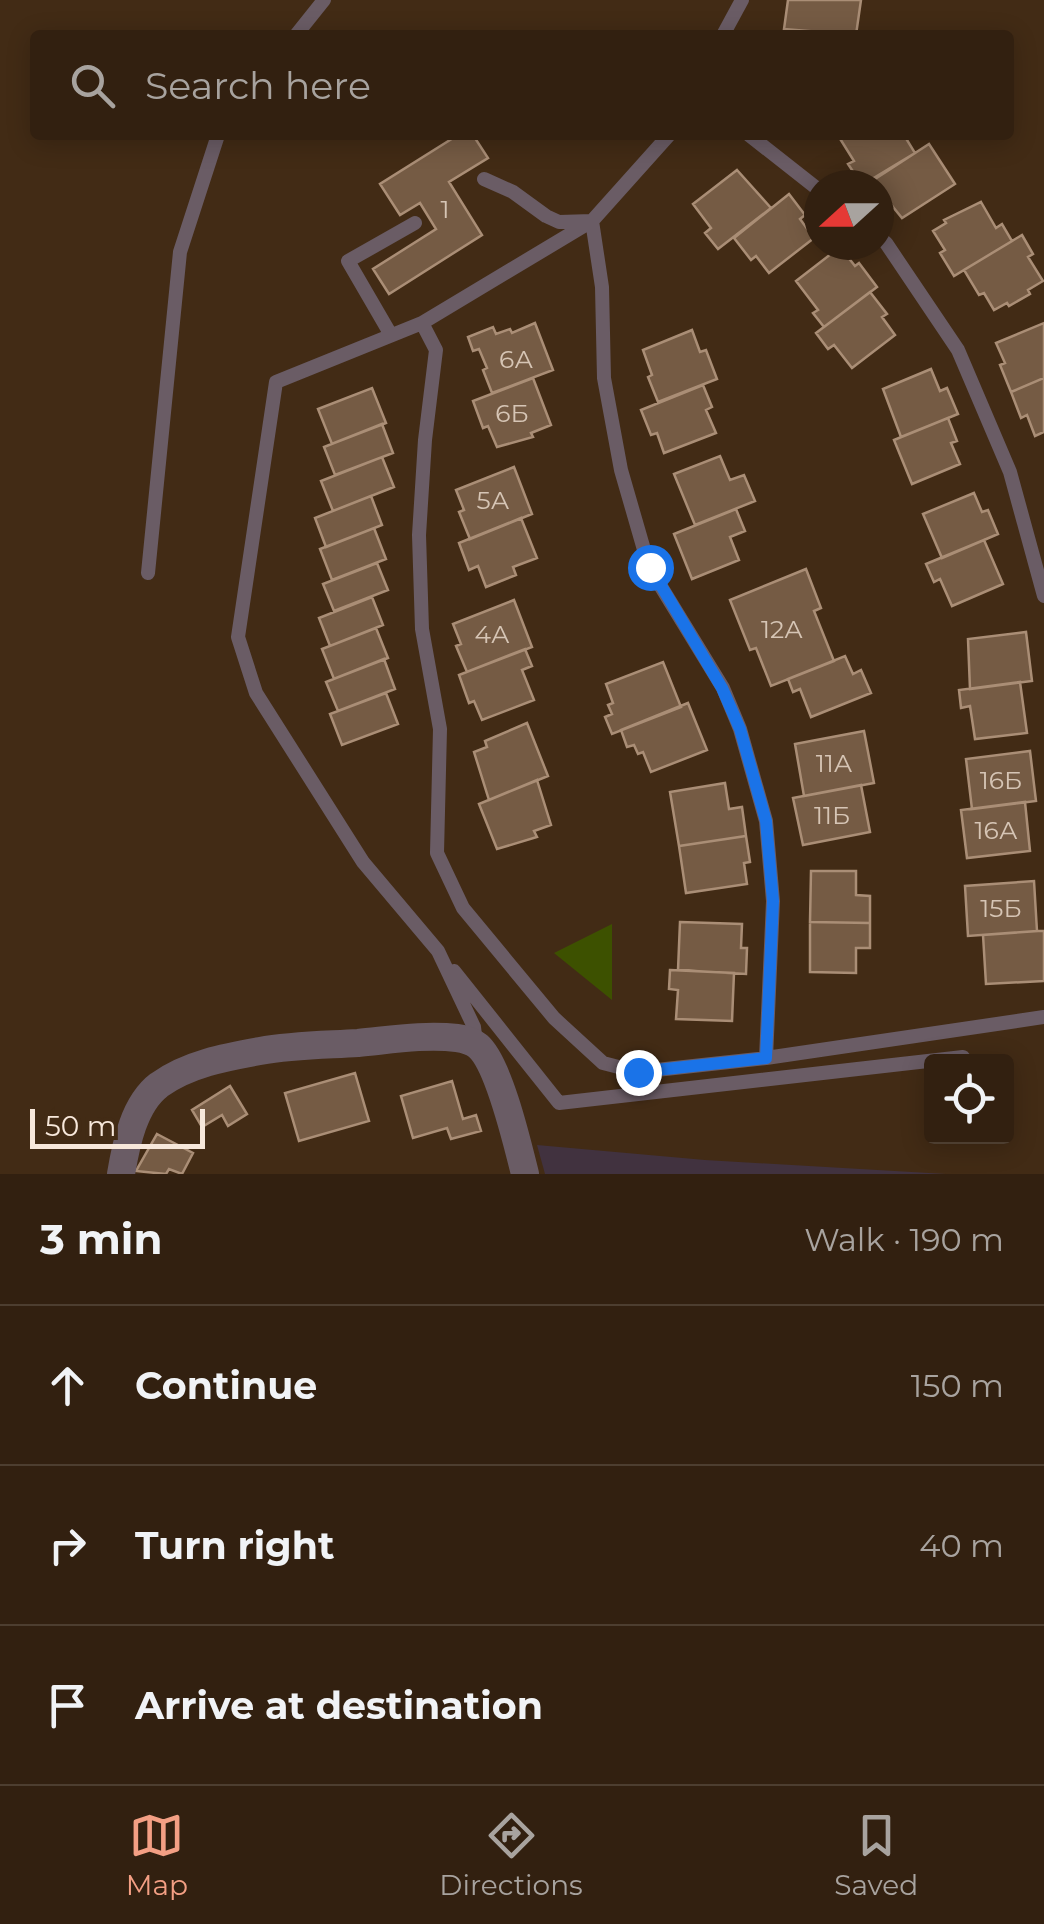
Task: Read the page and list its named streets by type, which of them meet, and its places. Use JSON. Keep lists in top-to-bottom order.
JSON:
{
  "house_numbers": [
    "1",
    "6А",
    "6Б",
    "5А",
    "12А",
    "4А",
    "11А",
    "16Б",
    "11Б",
    "16А",
    "15Б"
  ],
  "scale_bar": "50 m",
  "north": "left",
  "page": {
    "search": "Search here",
    "scale": "50 m",
    "heading": ["3 min", "Walk · 190 m"],
    "list": [
      ["Continue", "150 m"],
      ["Turn right", "40 m"],
      "Arrive at destination"
    ],
    "nav": ["Map", "Directions", "Saved"]
  }
}
